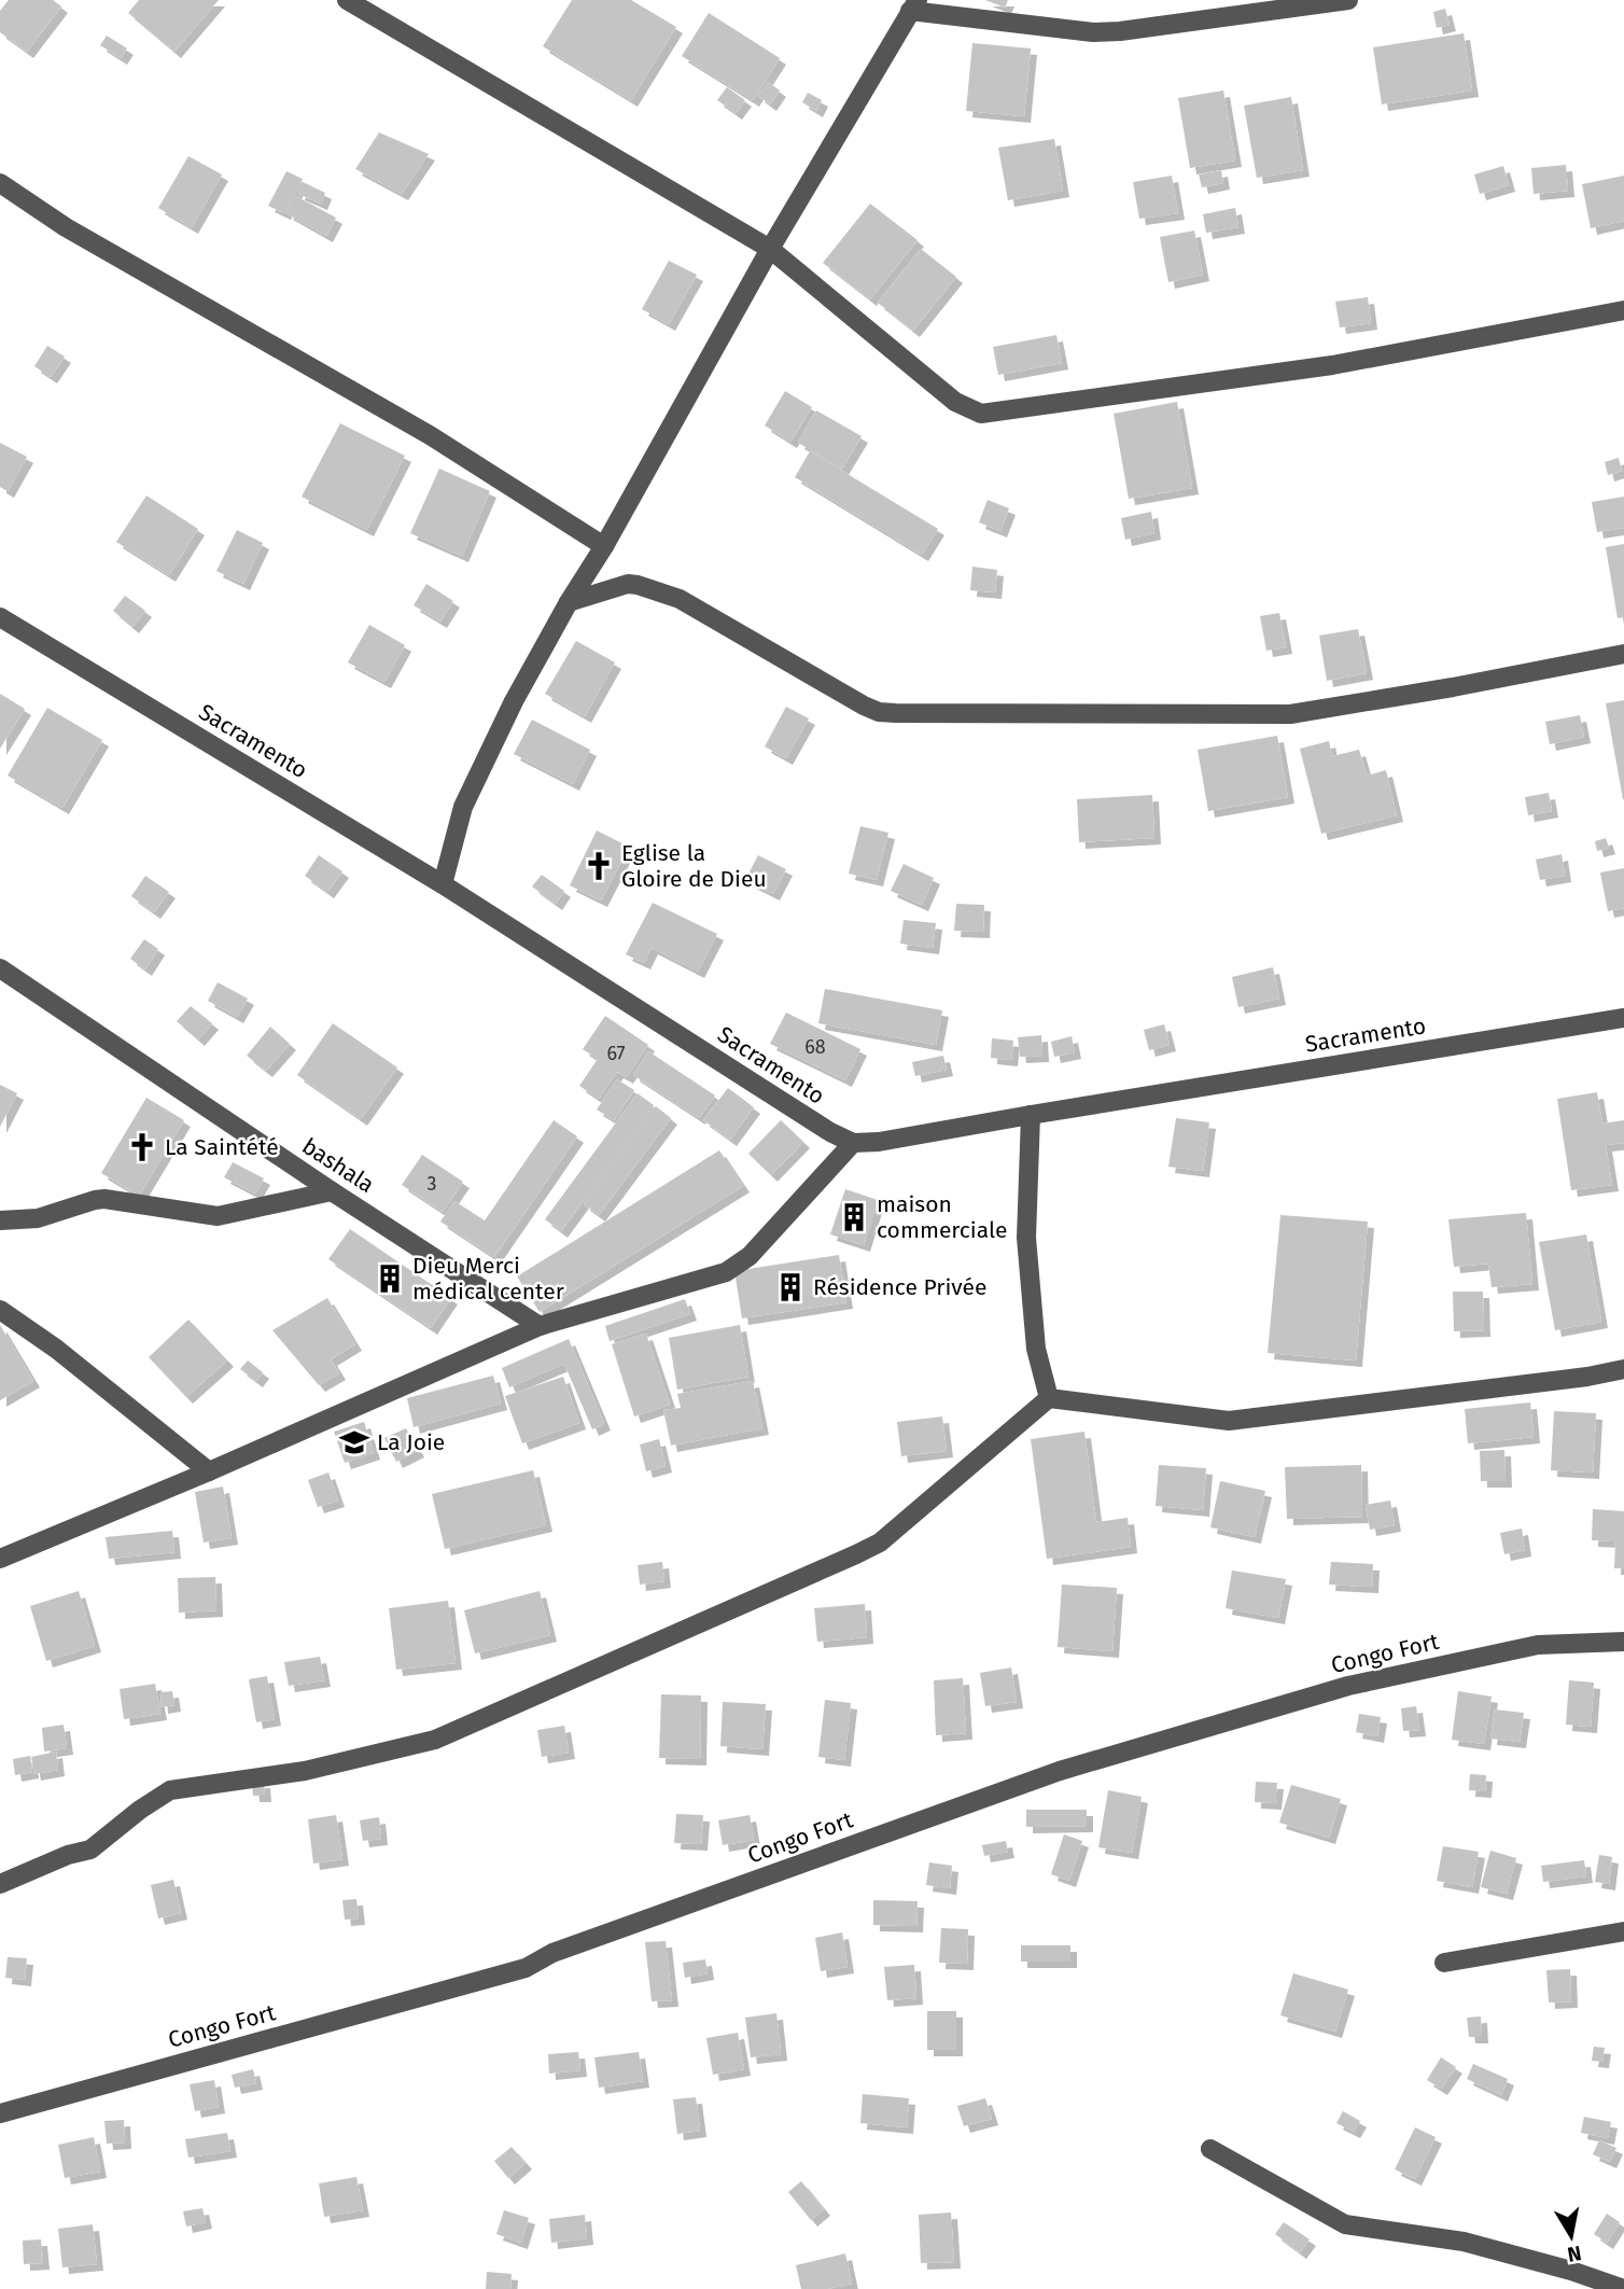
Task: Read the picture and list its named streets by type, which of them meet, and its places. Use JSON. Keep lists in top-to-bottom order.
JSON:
{
  "streets": {
    "street": ["Sacramento", "bashala", "Congo Fort"]
  },
  "places": {
    "church": ["Eglise la Gloire de Dieu", "La Saintété"],
    "building": ["maison commerciale", "Dieu Merci médical center", "Résidence Privée"],
    "school or university": ["La Joie"]
  },
  "house_numbers": ["68", "67", "3"],
  "north": "bottom"
}
